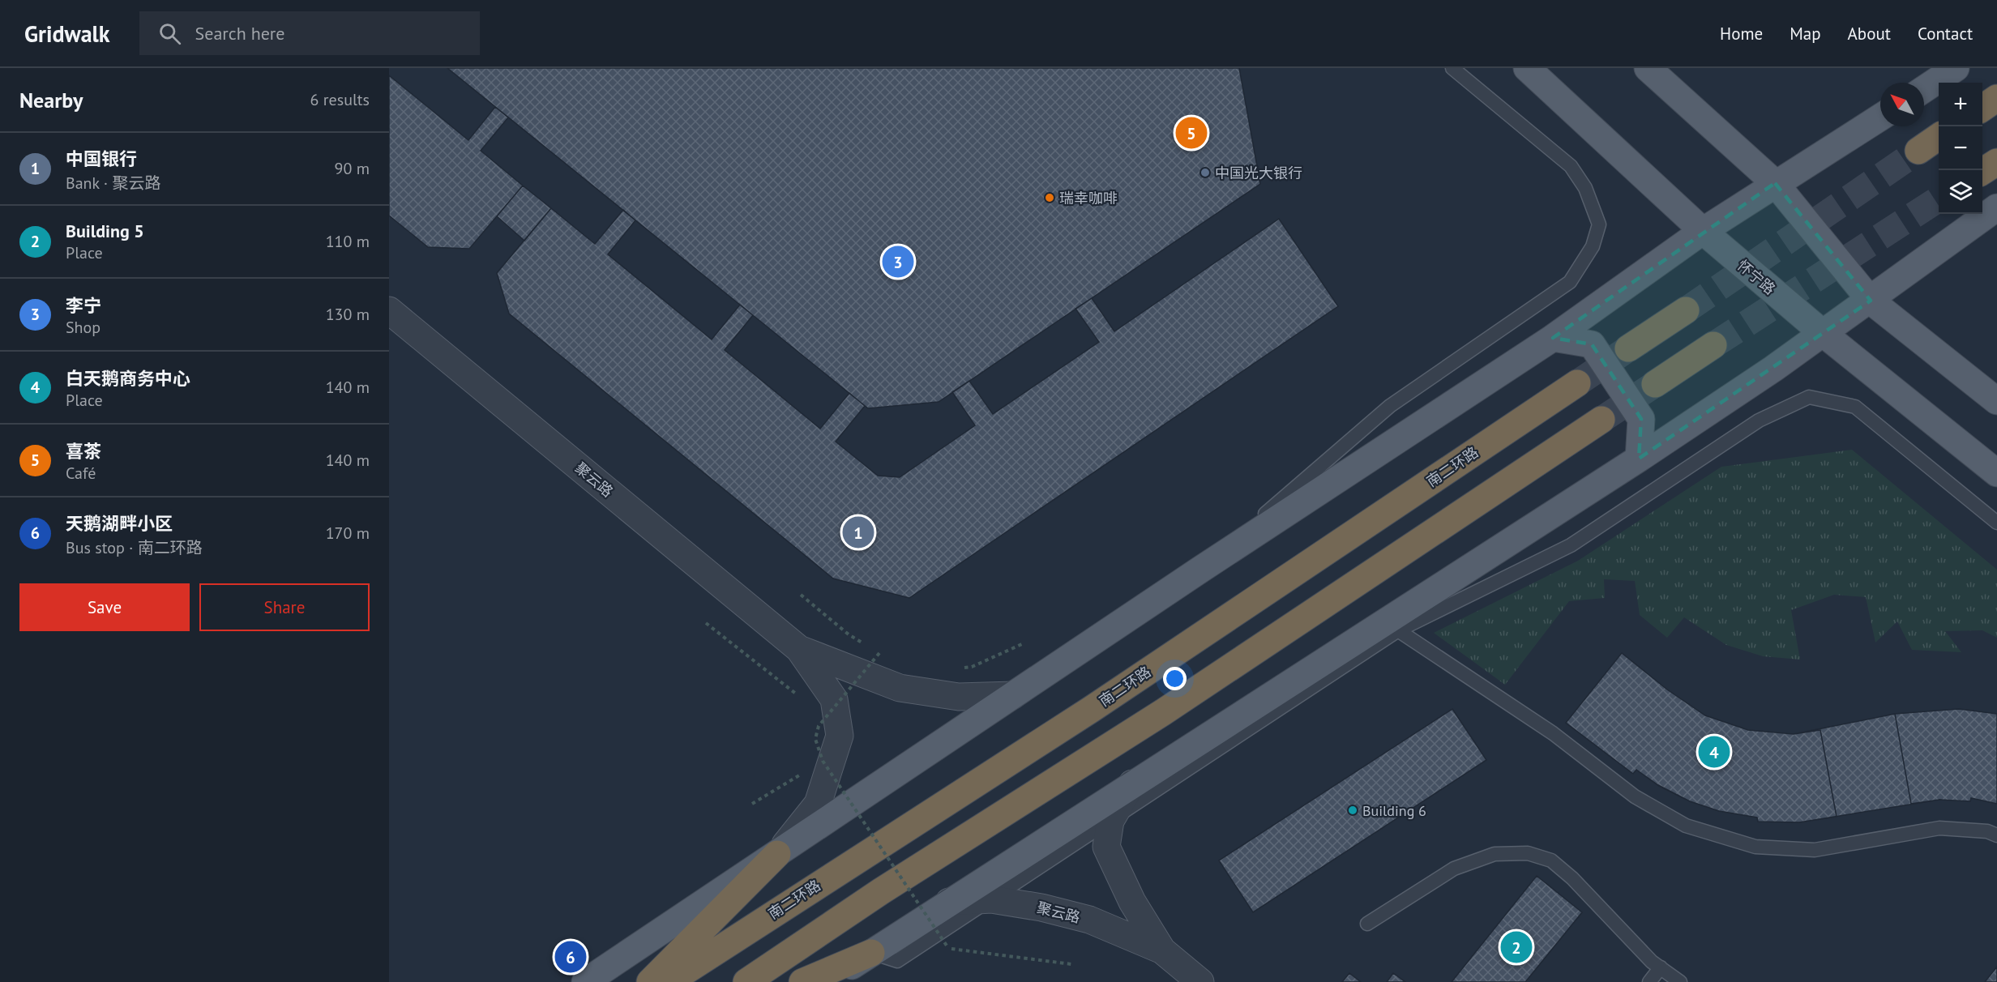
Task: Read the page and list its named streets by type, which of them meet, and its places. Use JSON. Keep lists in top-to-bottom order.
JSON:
{
  "streets": {
    "highway": ["南二环路"],
    "main road": ["怀宁路"],
    "street": ["聚云路"]
  },
  "places": ["中国光大银行", "瑞幸咖啡", "Building 6"],
  "north": "top left",
  "page": {
    "header": "Gridwalk",
    "search": "Search here",
    "nav": [
      "Home",
      "Map",
      "About",
      "Contact"
    ],
    "heading": ["Nearby", "6 results"],
    "map_buttons": ["+", "−"],
    "pins": [
      "5",
      "3",
      "1",
      "4",
      "2",
      "6"
    ],
    "list": [
      {
        "mark": "1",
        "name": "中国银行",
        "note": "Bank · 聚云路",
        "value": "90 m"
      },
      {
        "mark": "2",
        "name": "Building 5",
        "note": "Place",
        "value": "110 m"
      },
      {
        "mark": "3",
        "name": "李宁",
        "note": "Shop",
        "value": "130 m"
      },
      {
        "mark": "4",
        "name": "白天鹅商务中心",
        "note": "Place",
        "value": "140 m"
      },
      {
        "mark": "5",
        "name": "喜茶",
        "note": "Café",
        "value": "140 m"
      },
      {
        "mark": "6",
        "name": "天鹅湖畔小区",
        "note": "Bus stop · 南二环路",
        "value": "170 m"
      }
    ],
    "buttons": ["Save", "Share"]
  }
}
